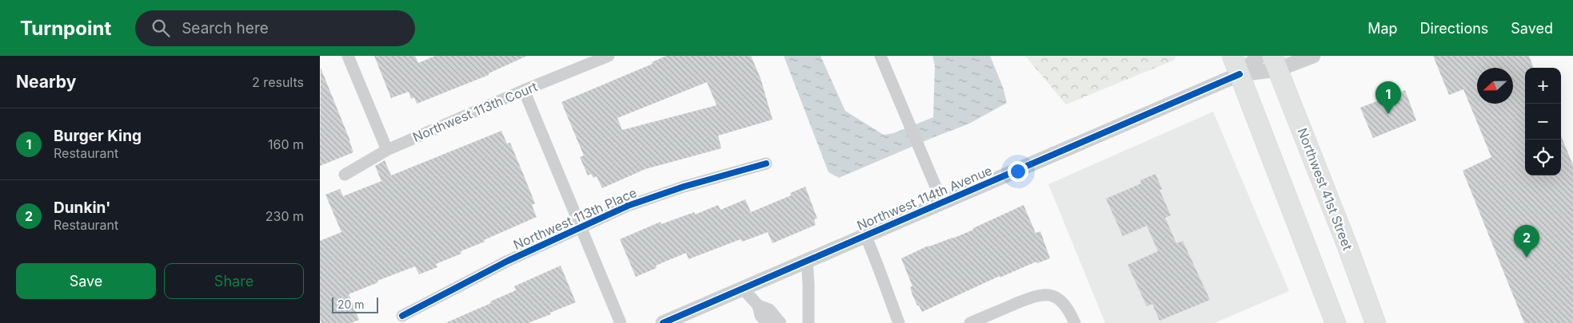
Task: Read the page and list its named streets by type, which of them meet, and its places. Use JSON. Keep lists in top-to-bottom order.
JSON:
{
  "streets": {
    "main road": ["Northwest 41st Street"],
    "street": ["Northwest 113th Court", "Northwest 114th Avenue", "Northwest 113th Place"]
  },
  "crossings": [
    ["Northwest 41st Street", "Northwest 114th Avenue"]
  ],
  "scale_bar": "20 m",
  "north": "left",
  "page": {
    "header": "Turnpoint",
    "search": "Search here",
    "nav": ["Map", "Directions", "Saved"],
    "heading": ["Nearby", "2 results"],
    "map_buttons": ["+", "−"],
    "pins": ["1", "2"],
    "list": [
      {
        "mark": "1",
        "name": "Burger King",
        "note": "Restaurant",
        "value": "160 m"
      },
      {
        "mark": "2",
        "name": "Dunkin'",
        "note": "Restaurant",
        "value": "230 m"
      }
    ],
    "buttons": ["Save", "Share"],
    "scale": "20 m"
  }
}
